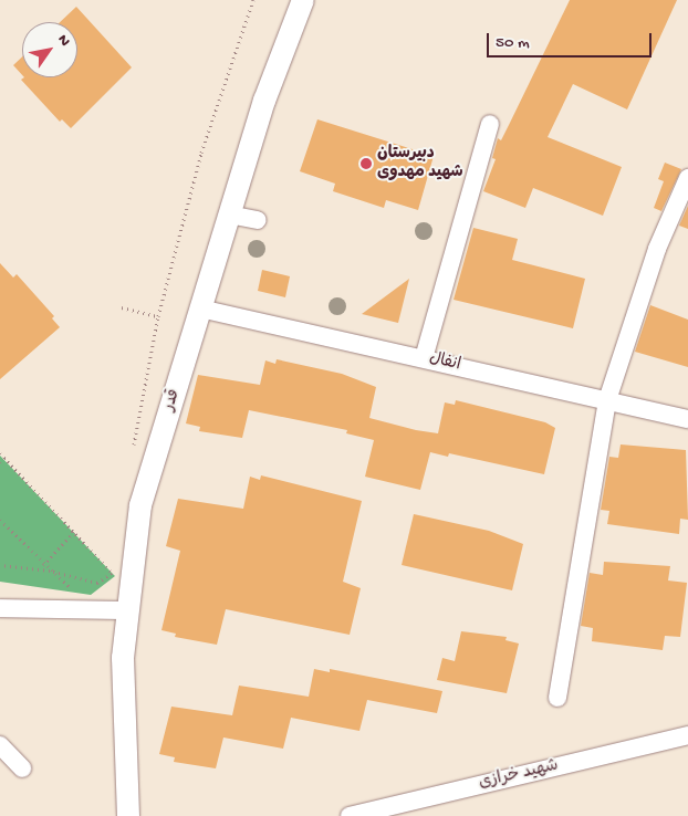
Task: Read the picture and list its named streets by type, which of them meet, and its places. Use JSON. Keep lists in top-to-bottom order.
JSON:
{
  "streets": {
    "street": ["انفال", "قدر", "شهید خرازی"]
  },
  "crossings": [
    ["انفال", "قدر"]
  ],
  "places": ["دبیرستان شهید مهدوی"],
  "scale_bar": "50 m",
  "north": "top right"
}
